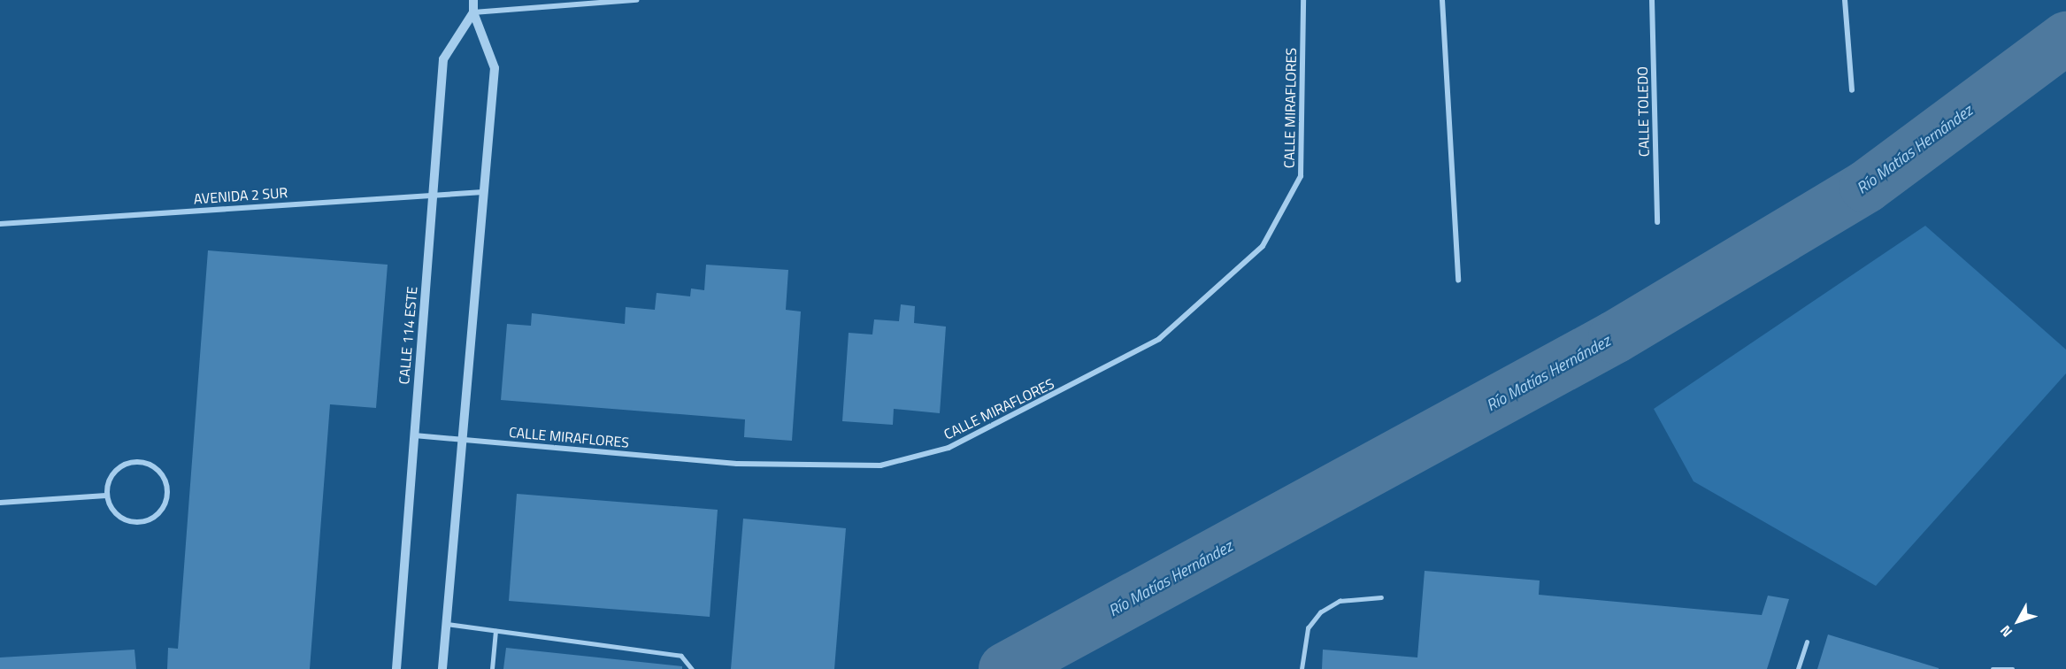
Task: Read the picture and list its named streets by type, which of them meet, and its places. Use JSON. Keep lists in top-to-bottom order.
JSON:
{
  "streets": {
    "street": [
      "CALLE MIRAFLORES",
      "CALLE TOLEDO",
      "AVENIDA 2 SUR",
      "CALLE 114 ESTE"
    ]
  },
  "crossings": [
    ["CALLE MIRAFLORES", "CALLE 114 ESTE"],
    ["AVENIDA 2 SUR", "CALLE 114 ESTE"]
  ],
  "water": ["Río Matías Hernández"],
  "north": "bottom left"
}
